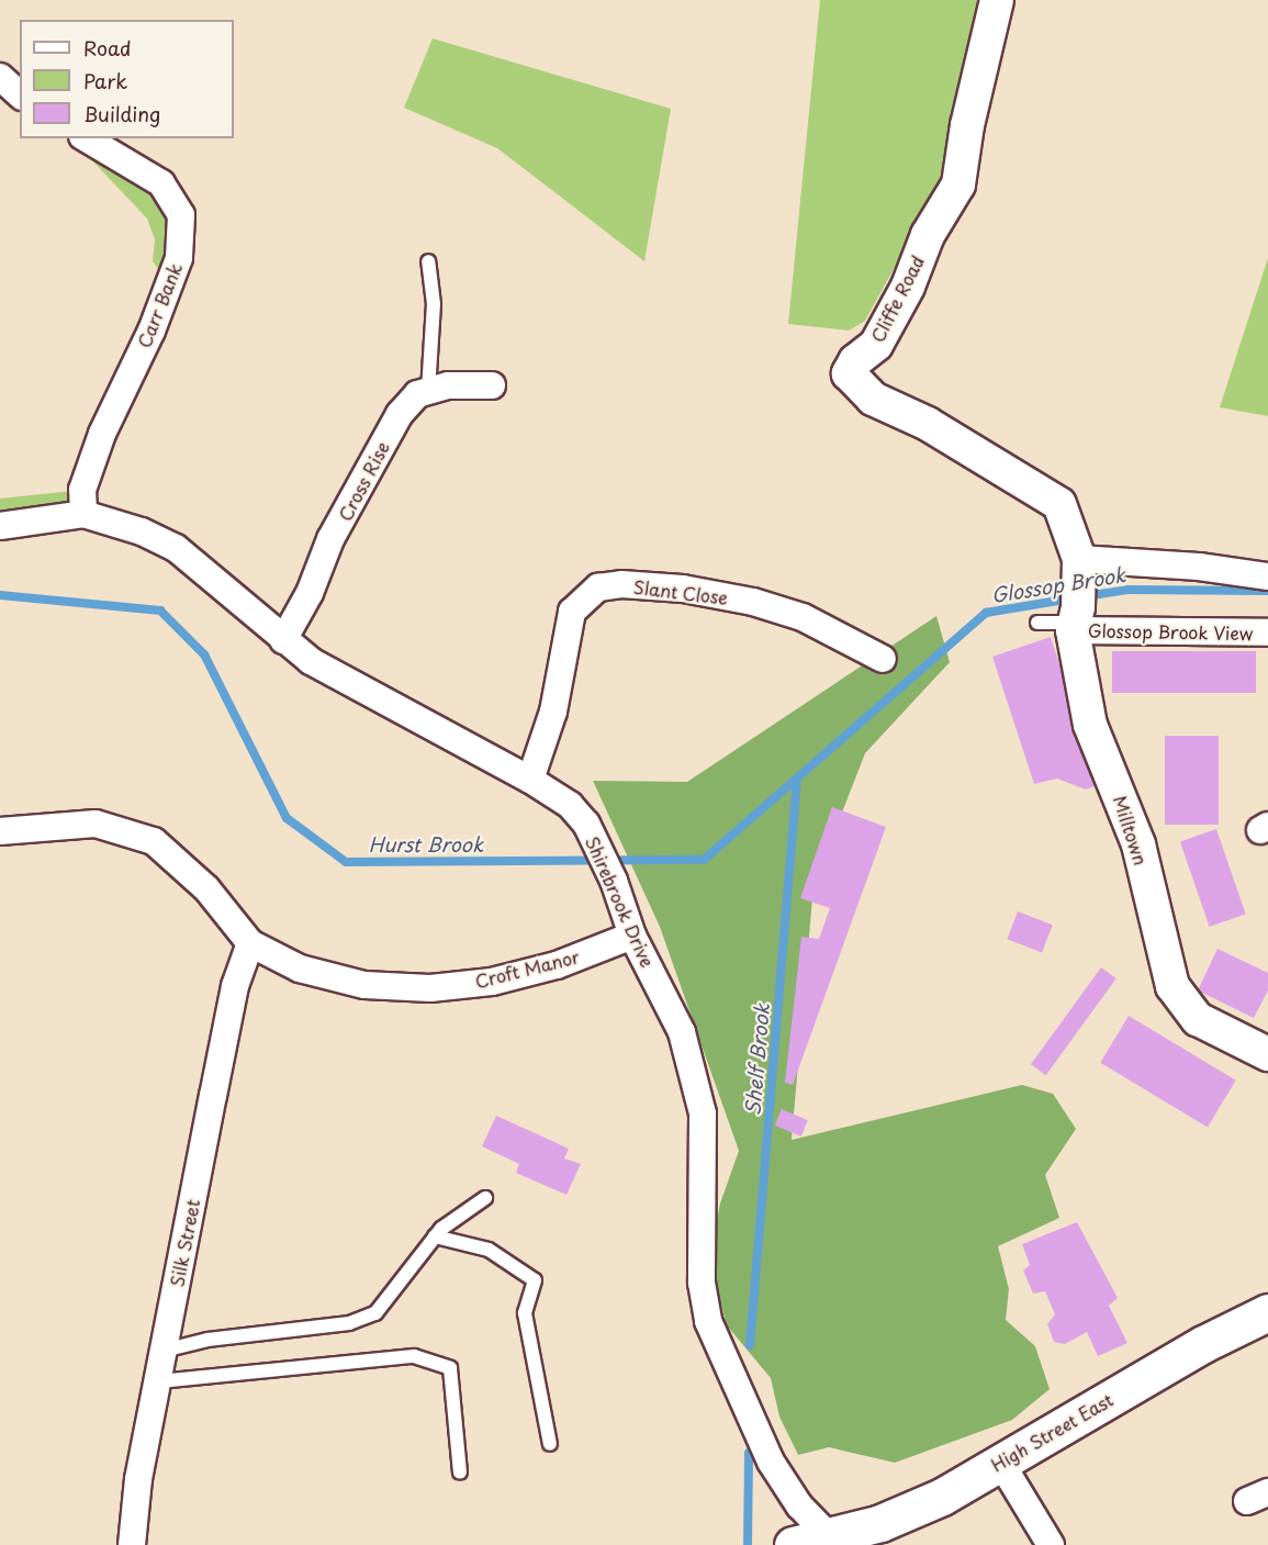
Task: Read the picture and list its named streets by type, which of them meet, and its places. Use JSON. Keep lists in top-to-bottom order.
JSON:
{
  "streets": {
    "main road": ["High Street East"],
    "street": [
      "Cliffe Road",
      "Carr Bank",
      "Cross Rise",
      "Slant Close",
      "Glossop Brook View",
      "Milltown",
      "Shirebrook Drive",
      "Croft Manor",
      "Silk Street"
    ]
  },
  "crossings": [
    ["Cliffe Road", "Milltown"],
    ["Carr Bank", "Shirebrook Drive"],
    ["Cross Rise", "Shirebrook Drive"],
    ["Slant Close", "Shirebrook Drive"],
    ["Glossop Brook View", "Milltown"],
    ["Shirebrook Drive", "Croft Manor"],
    ["Shirebrook Drive", "High Street East"],
    ["Croft Manor", "Silk Street"]
  ],
  "water": ["Glossop Brook", "Hurst Brook", "Shelf Brook"],
  "legend": ["Road", "Park", "Building"]
}
